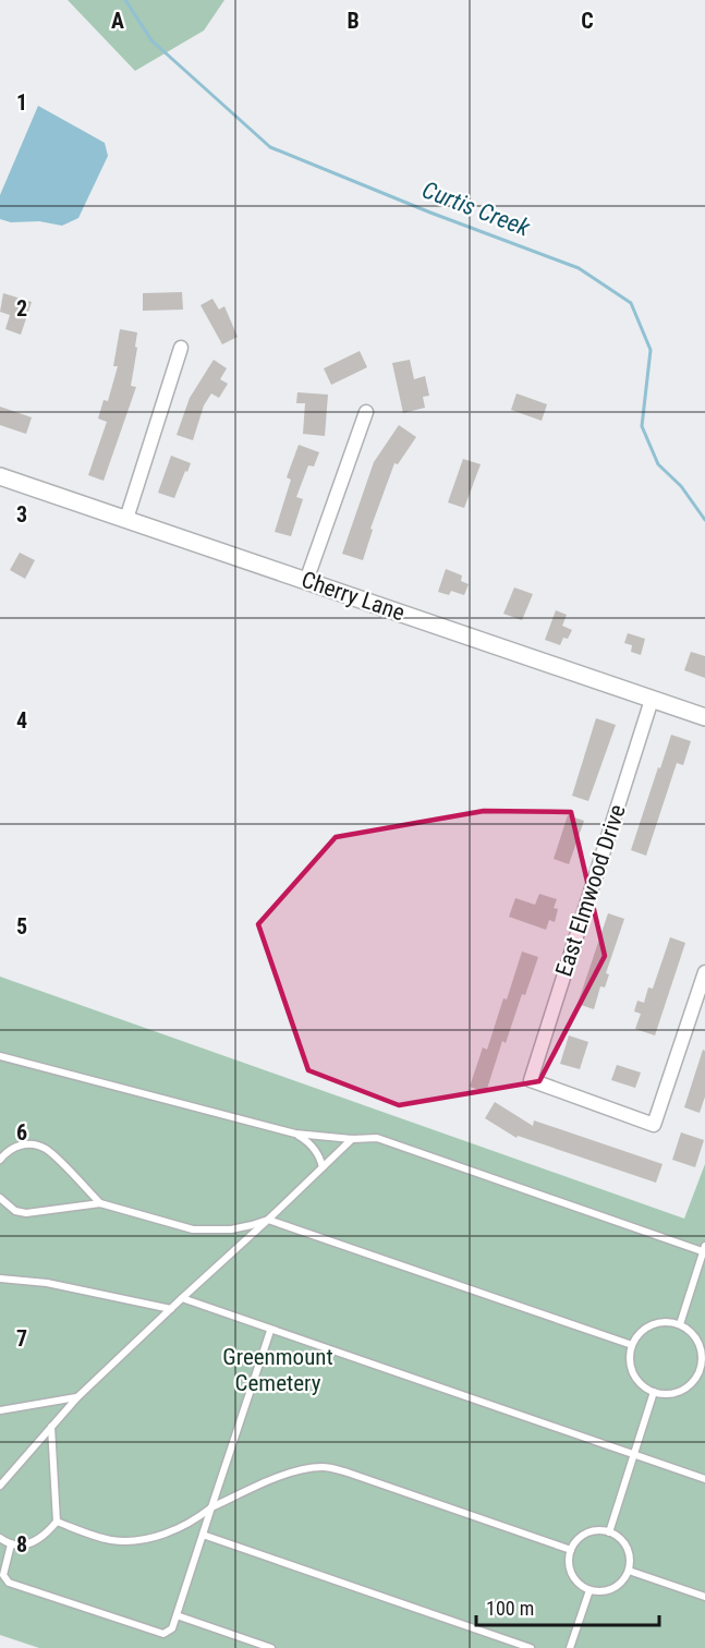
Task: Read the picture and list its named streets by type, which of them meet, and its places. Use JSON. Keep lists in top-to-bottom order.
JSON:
{
  "streets": {
    "street": ["Cherry Lane", "East Elmwood Drive"]
  },
  "crossings": [
    ["Cherry Lane", "East Elmwood Drive"]
  ],
  "water": ["Curtis Creek"],
  "parks": ["Greenmount Cemetery"],
  "scale_bar": "100 m",
  "grid": {
    "columns": ["A", "B", "C"],
    "rows": [
      "1",
      "2",
      "3",
      "4",
      "5",
      "6",
      "7",
      "8"
    ]
  }
}
